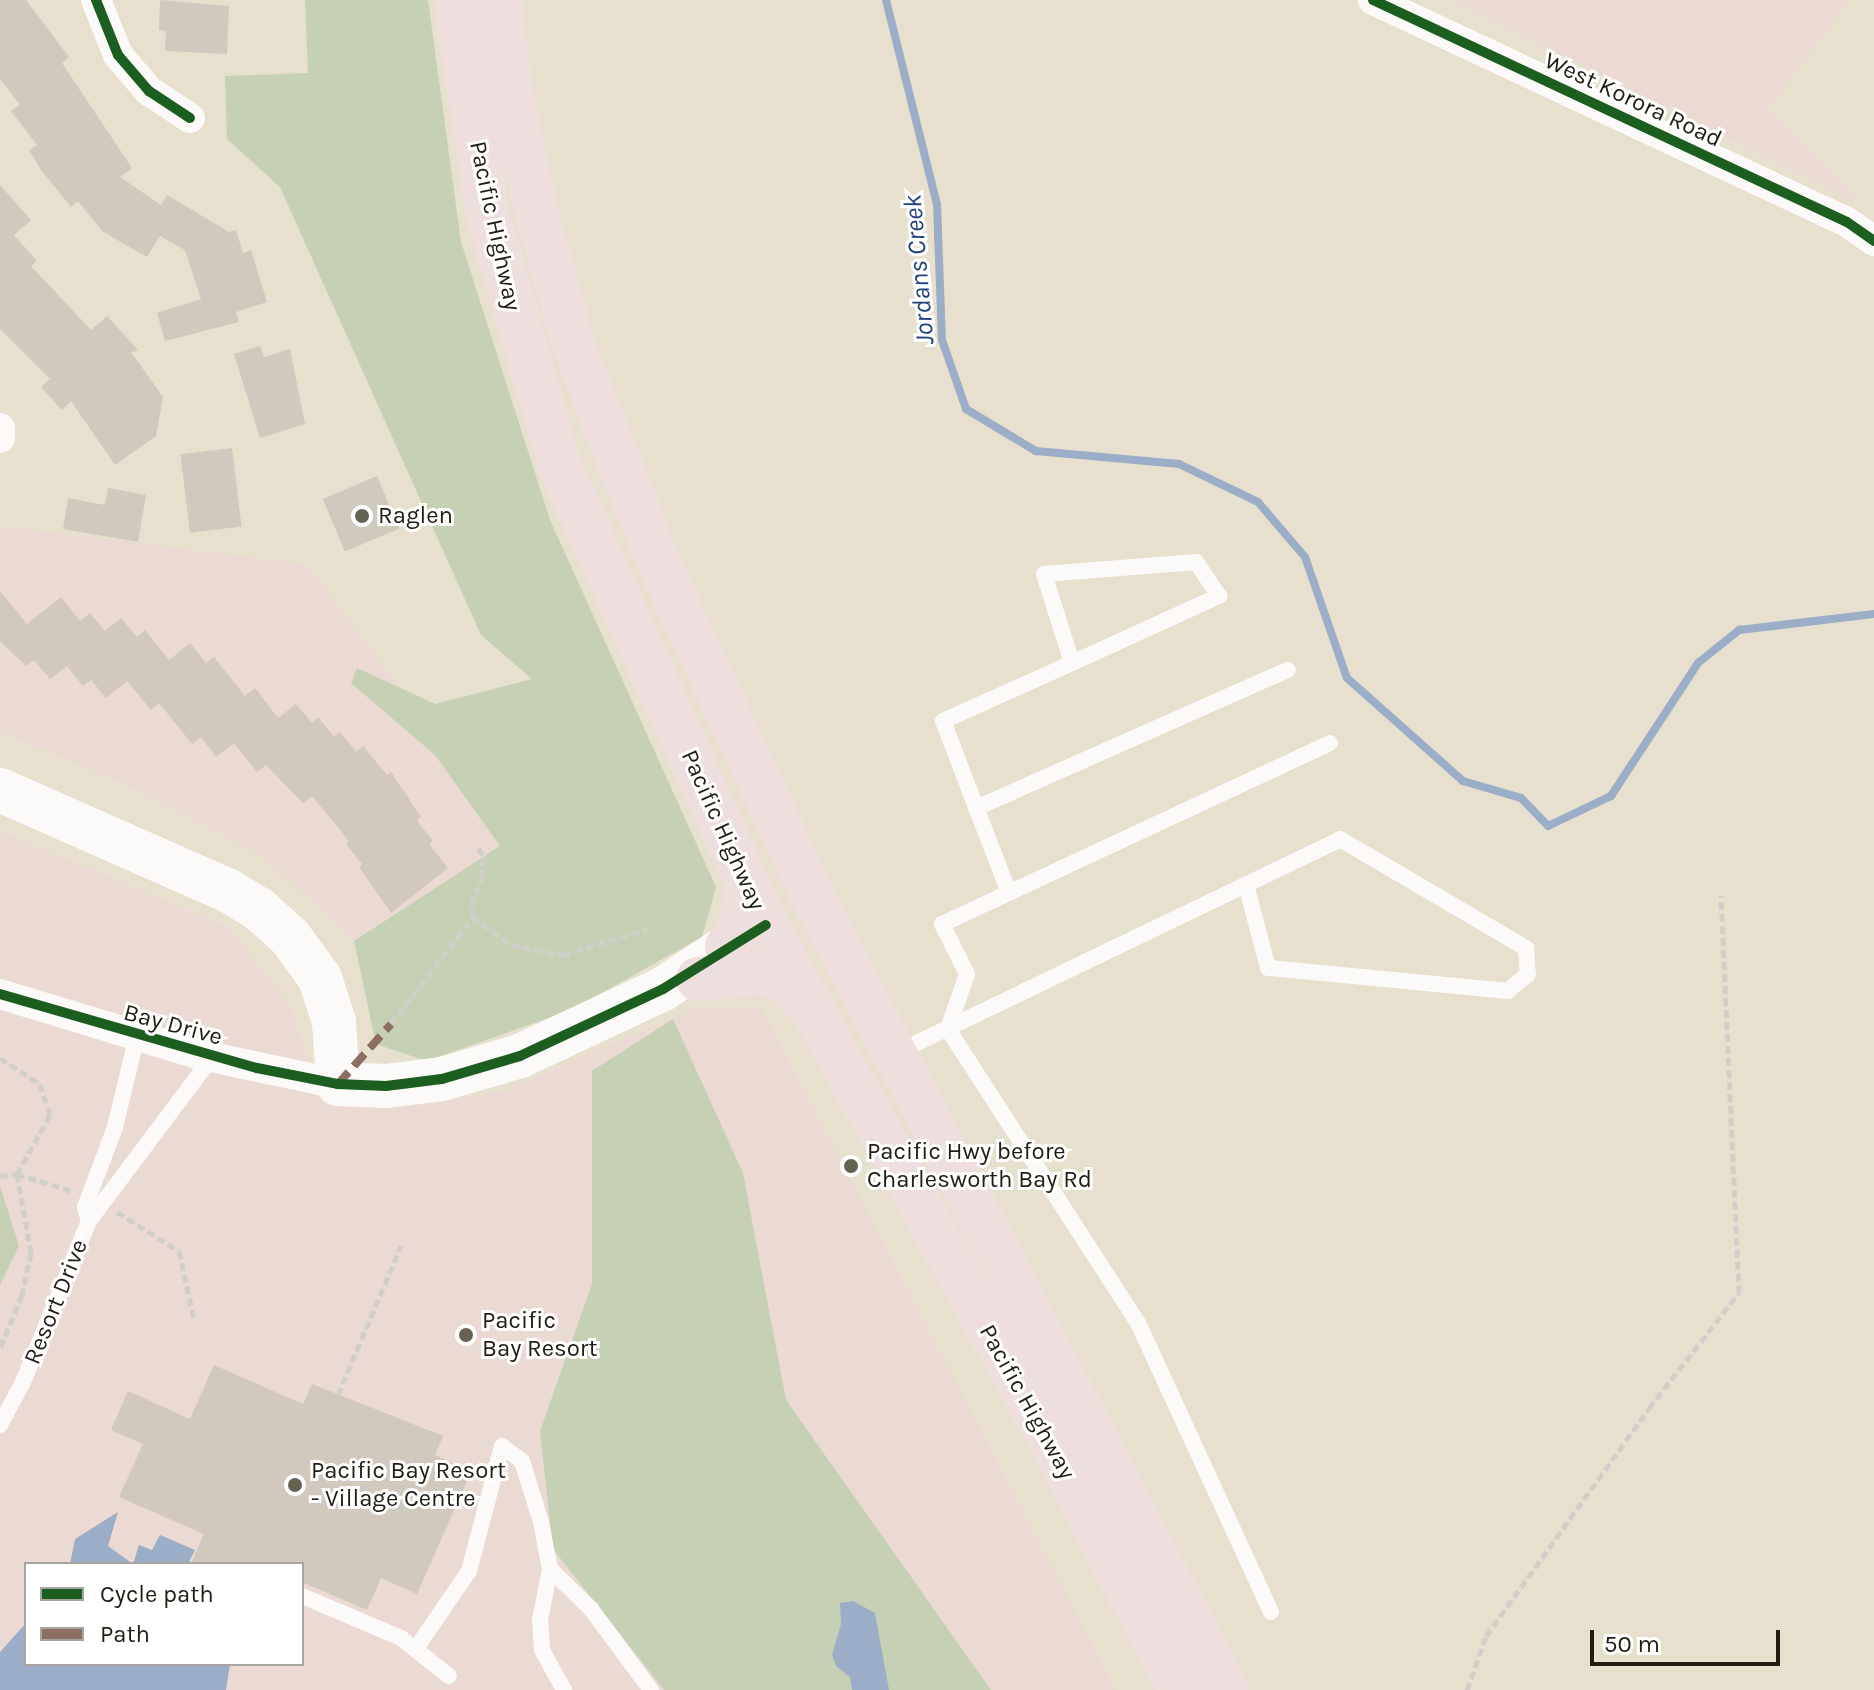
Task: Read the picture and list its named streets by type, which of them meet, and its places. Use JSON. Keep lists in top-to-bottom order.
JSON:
{
  "streets": {
    "highway": ["Pacific Highway"],
    "street": ["West Korora Road", "Bay Drive"],
    "lane": ["Resort Drive"]
  },
  "crossings": [
    ["Bay Drive", "Resort Drive"]
  ],
  "water": ["Jordans Creek"],
  "places": [
    "Raglen",
    "Pacific Hwy before Charlesworth Bay Rd",
    "Pacific Bay Resort",
    "Pacific Bay Resort - Village Centre"
  ],
  "legend": ["Cycle path", "Path"],
  "scale_bar": "50 m"
}
